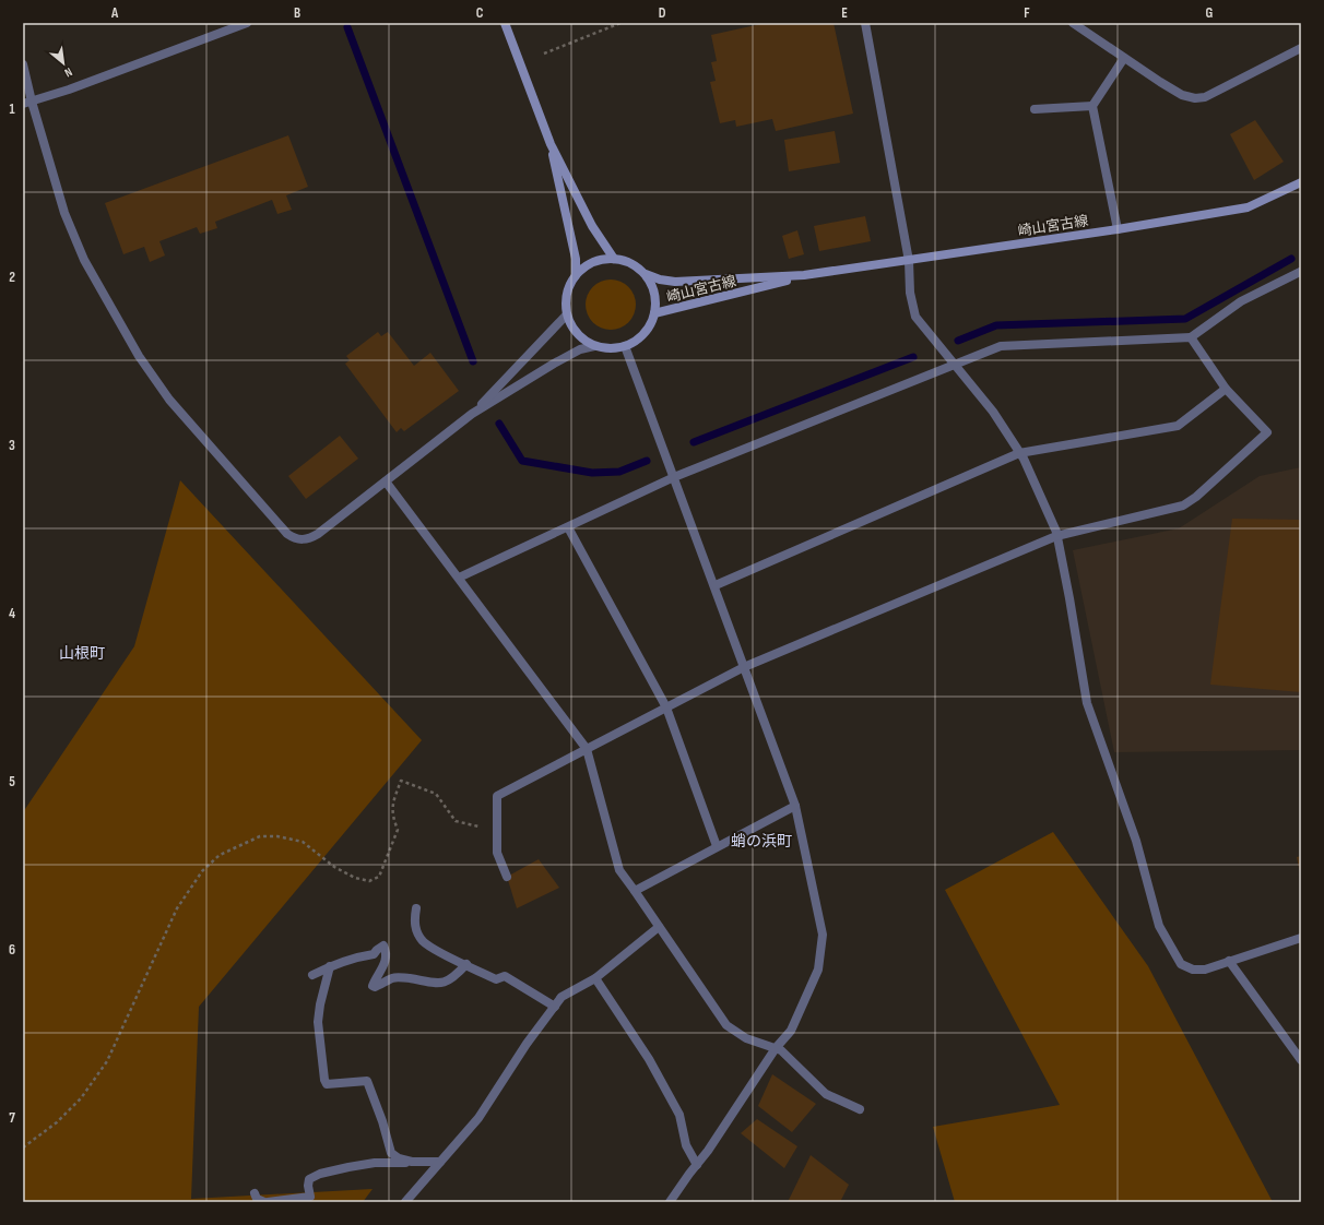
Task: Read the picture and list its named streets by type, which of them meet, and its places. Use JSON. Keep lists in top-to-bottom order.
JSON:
{
  "streets": {
    "main road": ["崎山宮古線"]
  },
  "districts": ["山根町", "蛸の浜町"],
  "north": "bottom right",
  "grid": {
    "columns": [
      "A",
      "B",
      "C",
      "D",
      "E",
      "F",
      "G"
    ],
    "rows": [
      "1",
      "2",
      "3",
      "4",
      "5",
      "6",
      "7"
    ]
  }
}
